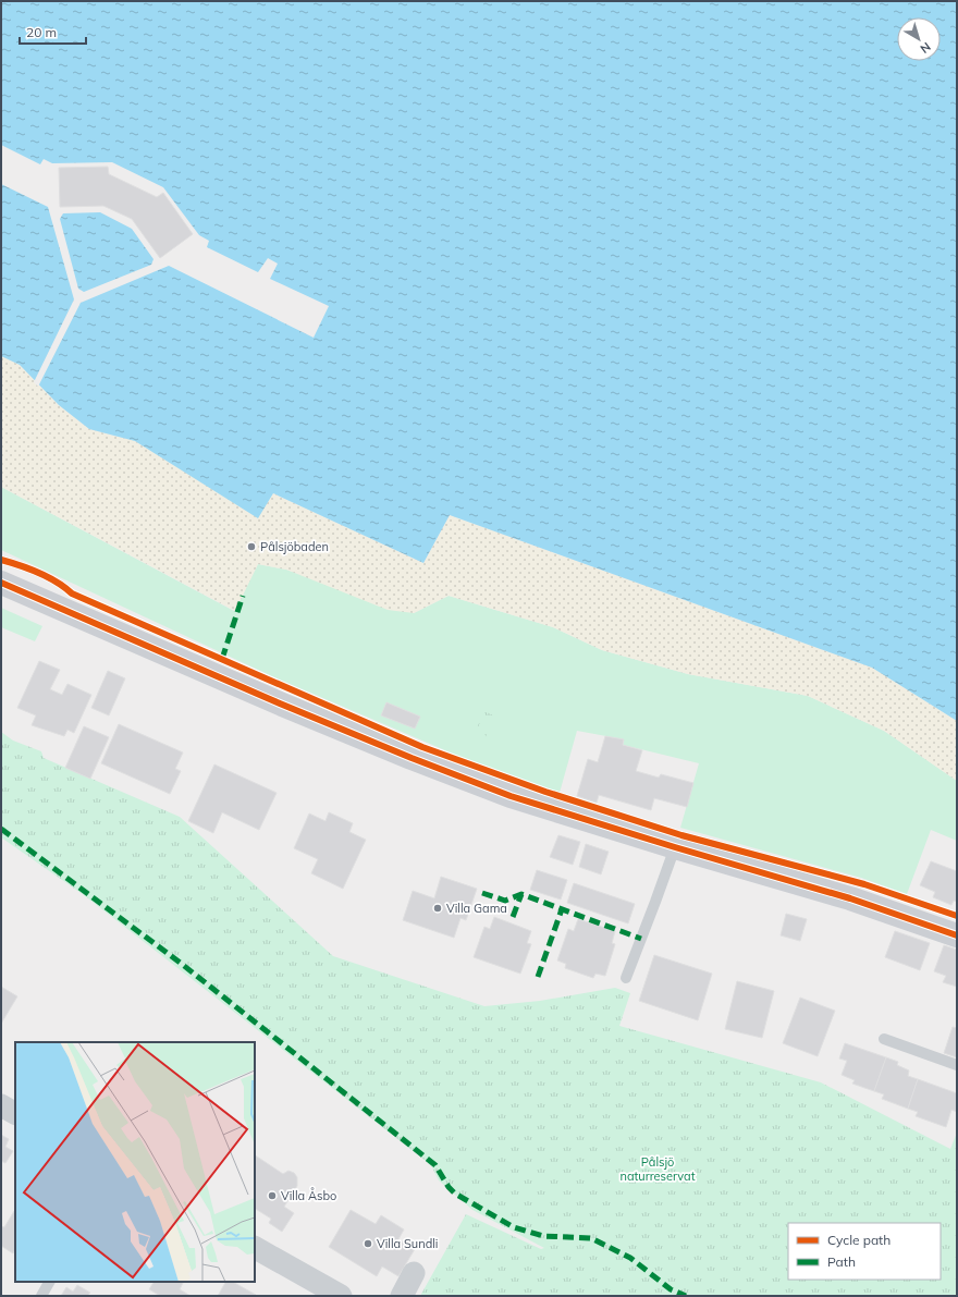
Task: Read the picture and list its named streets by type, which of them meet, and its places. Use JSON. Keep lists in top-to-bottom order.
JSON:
{
  "parks": ["Pålsjö naturreservat"],
  "places": [
    "Pålsjöbaden",
    "Villa Gama",
    "Villa Åsbo",
    "Villa Sundli"
  ],
  "legend": ["Cycle path", "Path"],
  "scale_bar": "20 m",
  "north": "bottom right"
}
